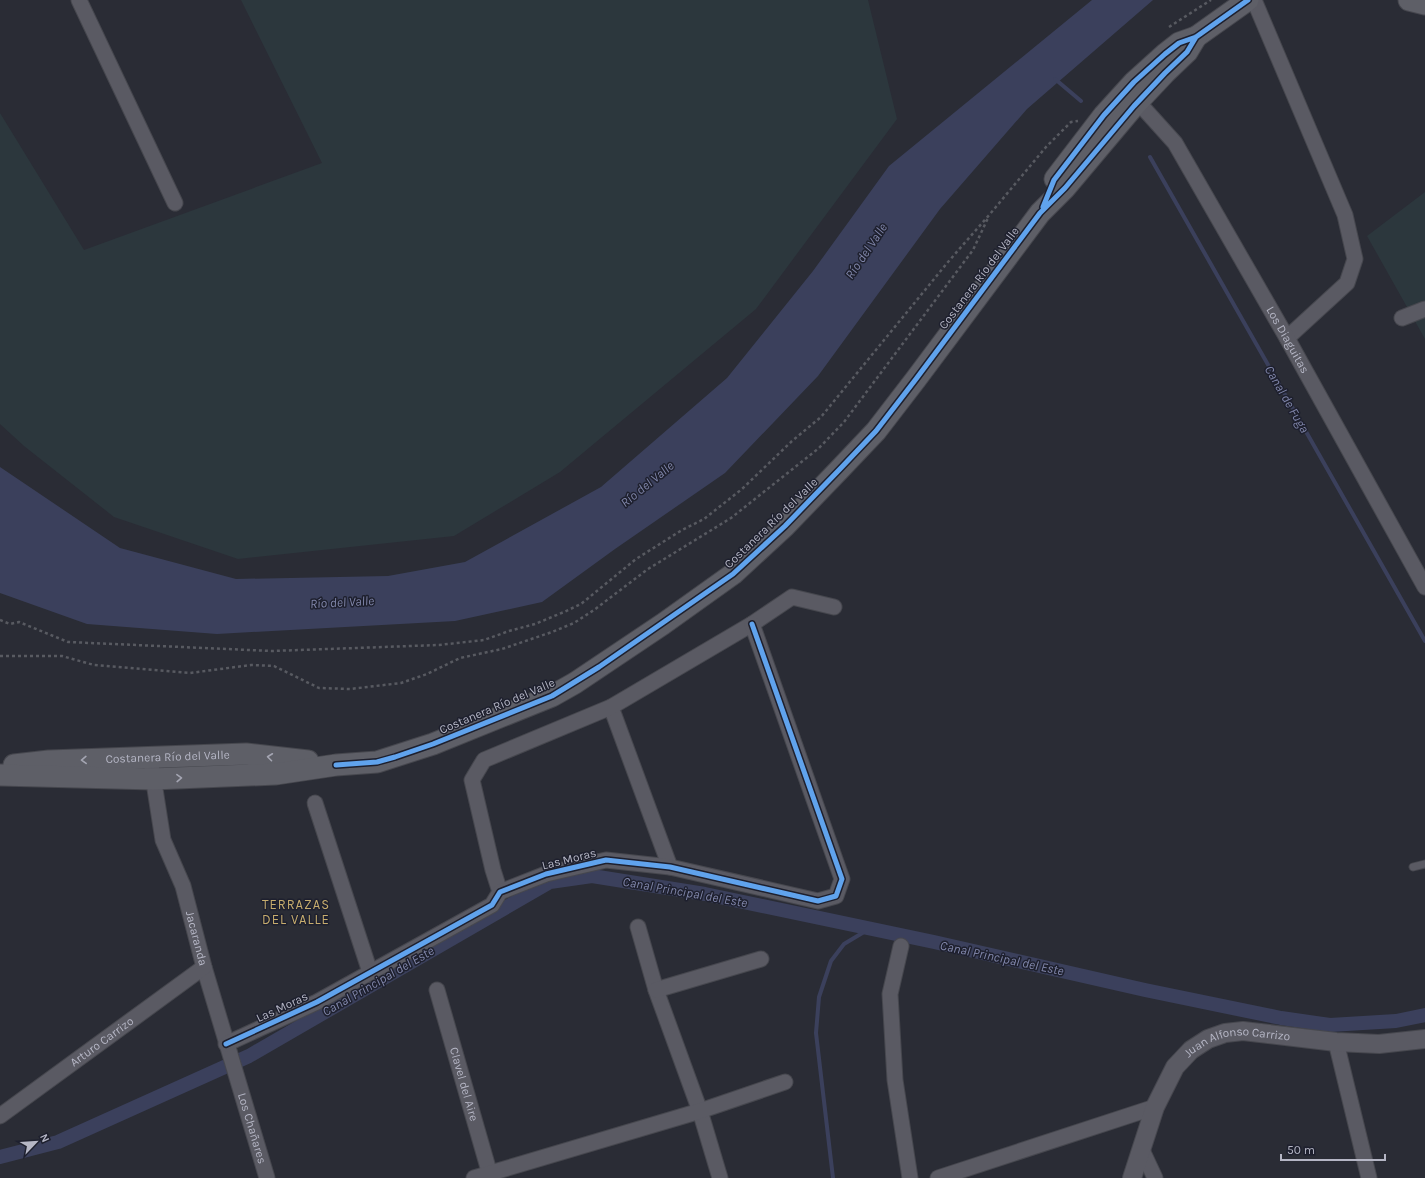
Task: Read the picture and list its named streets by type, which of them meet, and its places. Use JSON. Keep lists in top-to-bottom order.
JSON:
{
  "streets": {
    "main road": ["Costanera Río del Valle"],
    "street": [
      "Los Diaguitas",
      "Las Moras",
      "Jacaranda",
      "Arturo Carrizo",
      "Juan Alfonso Carrizo",
      "Clavel del Aire",
      "Los Chañares"
    ]
  },
  "crossings": [
    ["Costanera Río del Valle", "Los Diaguitas"],
    ["Costanera Río del Valle", "Jacaranda"],
    ["Las Moras", "Jacaranda"],
    ["Jacaranda", "Arturo Carrizo"],
    ["Jacaranda", "Los Chañares"]
  ],
  "districts": ["TERRAZAS DEL VALLE"],
  "water": ["Río del Valle", "Canal de Fuga", "Canal Principal del Este"],
  "scale_bar": "50 m",
  "north": "top right"
}
